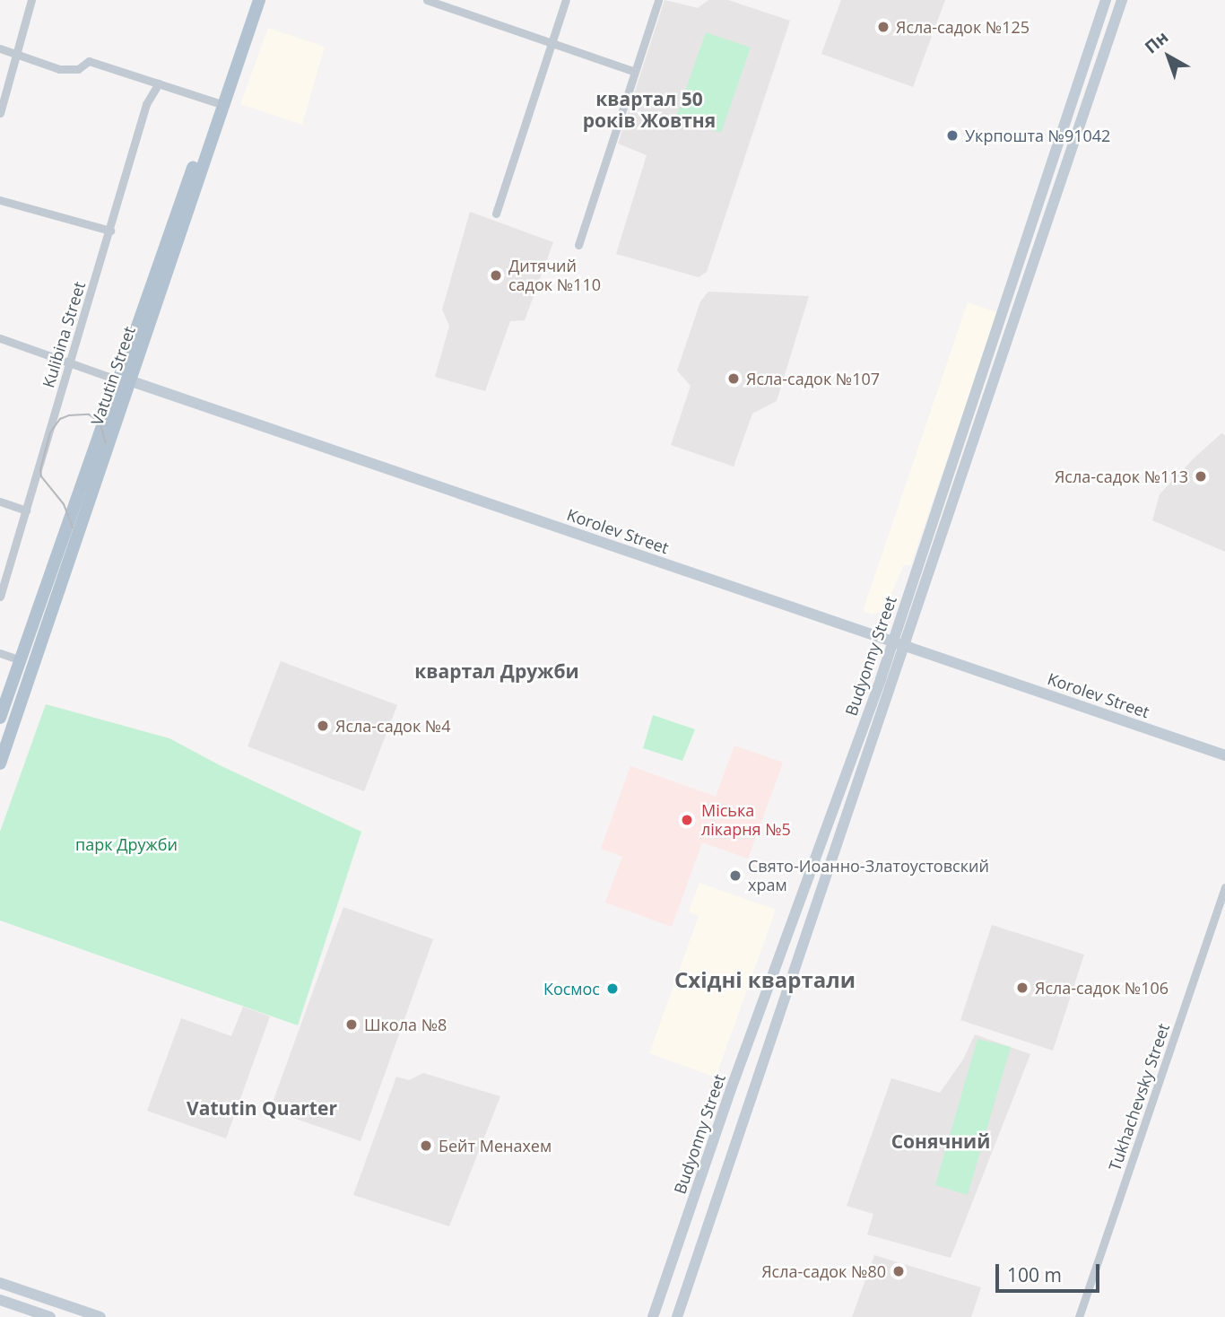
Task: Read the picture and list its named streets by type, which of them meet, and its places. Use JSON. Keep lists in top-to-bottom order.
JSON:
{
  "streets": {
    "main road": ["Vatutin Street", "Korolev Street", "Budyonny Street"],
    "street": ["Kulibina Street", "Tukhachevsky Street"]
  },
  "crossings": [
    ["Kulibina Street", "Korolev Street"],
    ["Vatutin Street", "Korolev Street"],
    ["Korolev Street", "Budyonny Street"]
  ],
  "districts": [
    "квартал 50 років Жовтня",
    "квартал Дружби",
    "Східні квартали",
    "Vatutin Quarter",
    "Сонячний"
  ],
  "parks": ["парк Дружби"],
  "places": [
    "Ясла-садок №125",
    "Укрпошта №91042",
    "Дитячий садок №110",
    "Ясла-садок №107",
    "Ясла-садок №113",
    "Ясла-садок №4",
    "Міська лікарня №5",
    "Свято-Иоанно-Златоустовский храм",
    "Ясла-садок №106",
    "Космос",
    "Школа №8",
    "Бейт Менахем",
    "Ясла-садок №80"
  ],
  "scale_bar": "100 m",
  "north": "top left"
}
